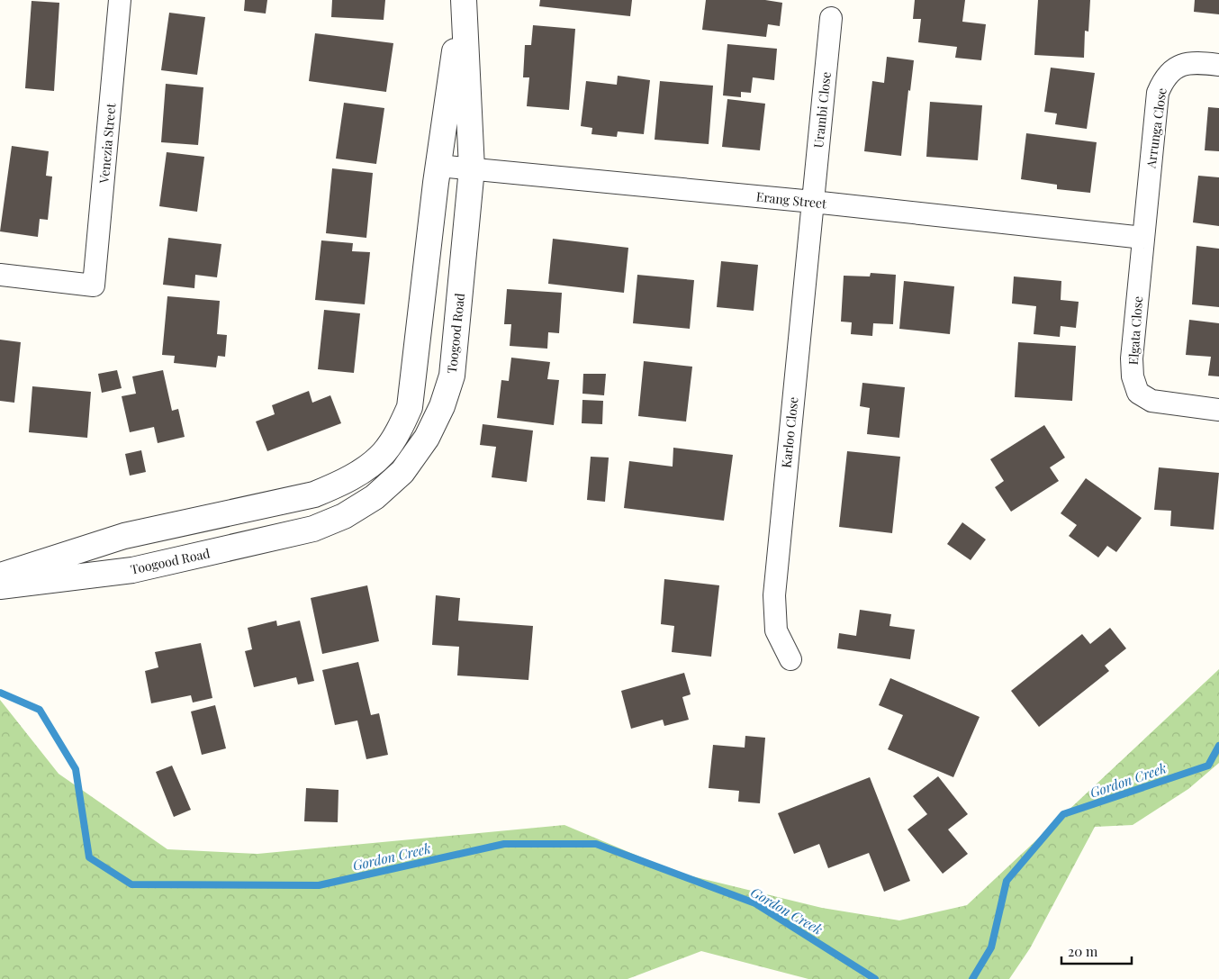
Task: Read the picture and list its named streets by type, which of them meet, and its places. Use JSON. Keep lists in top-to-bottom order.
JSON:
{
  "streets": {
    "street": [
      "Urambi Close",
      "Arrunga Close",
      "Venezia Street",
      "Erang Street",
      "Elgata Close",
      "Toogood Road",
      "Karloo Close"
    ]
  },
  "crossings": [
    ["Urambi Close", "Erang Street"],
    ["Urambi Close", "Karloo Close"],
    ["Arrunga Close", "Erang Street"],
    ["Arrunga Close", "Elgata Close"],
    ["Erang Street", "Elgata Close"],
    ["Erang Street", "Toogood Road"],
    ["Erang Street", "Karloo Close"]
  ],
  "water": ["Gordon Creek"],
  "scale_bar": "20 m"
}
